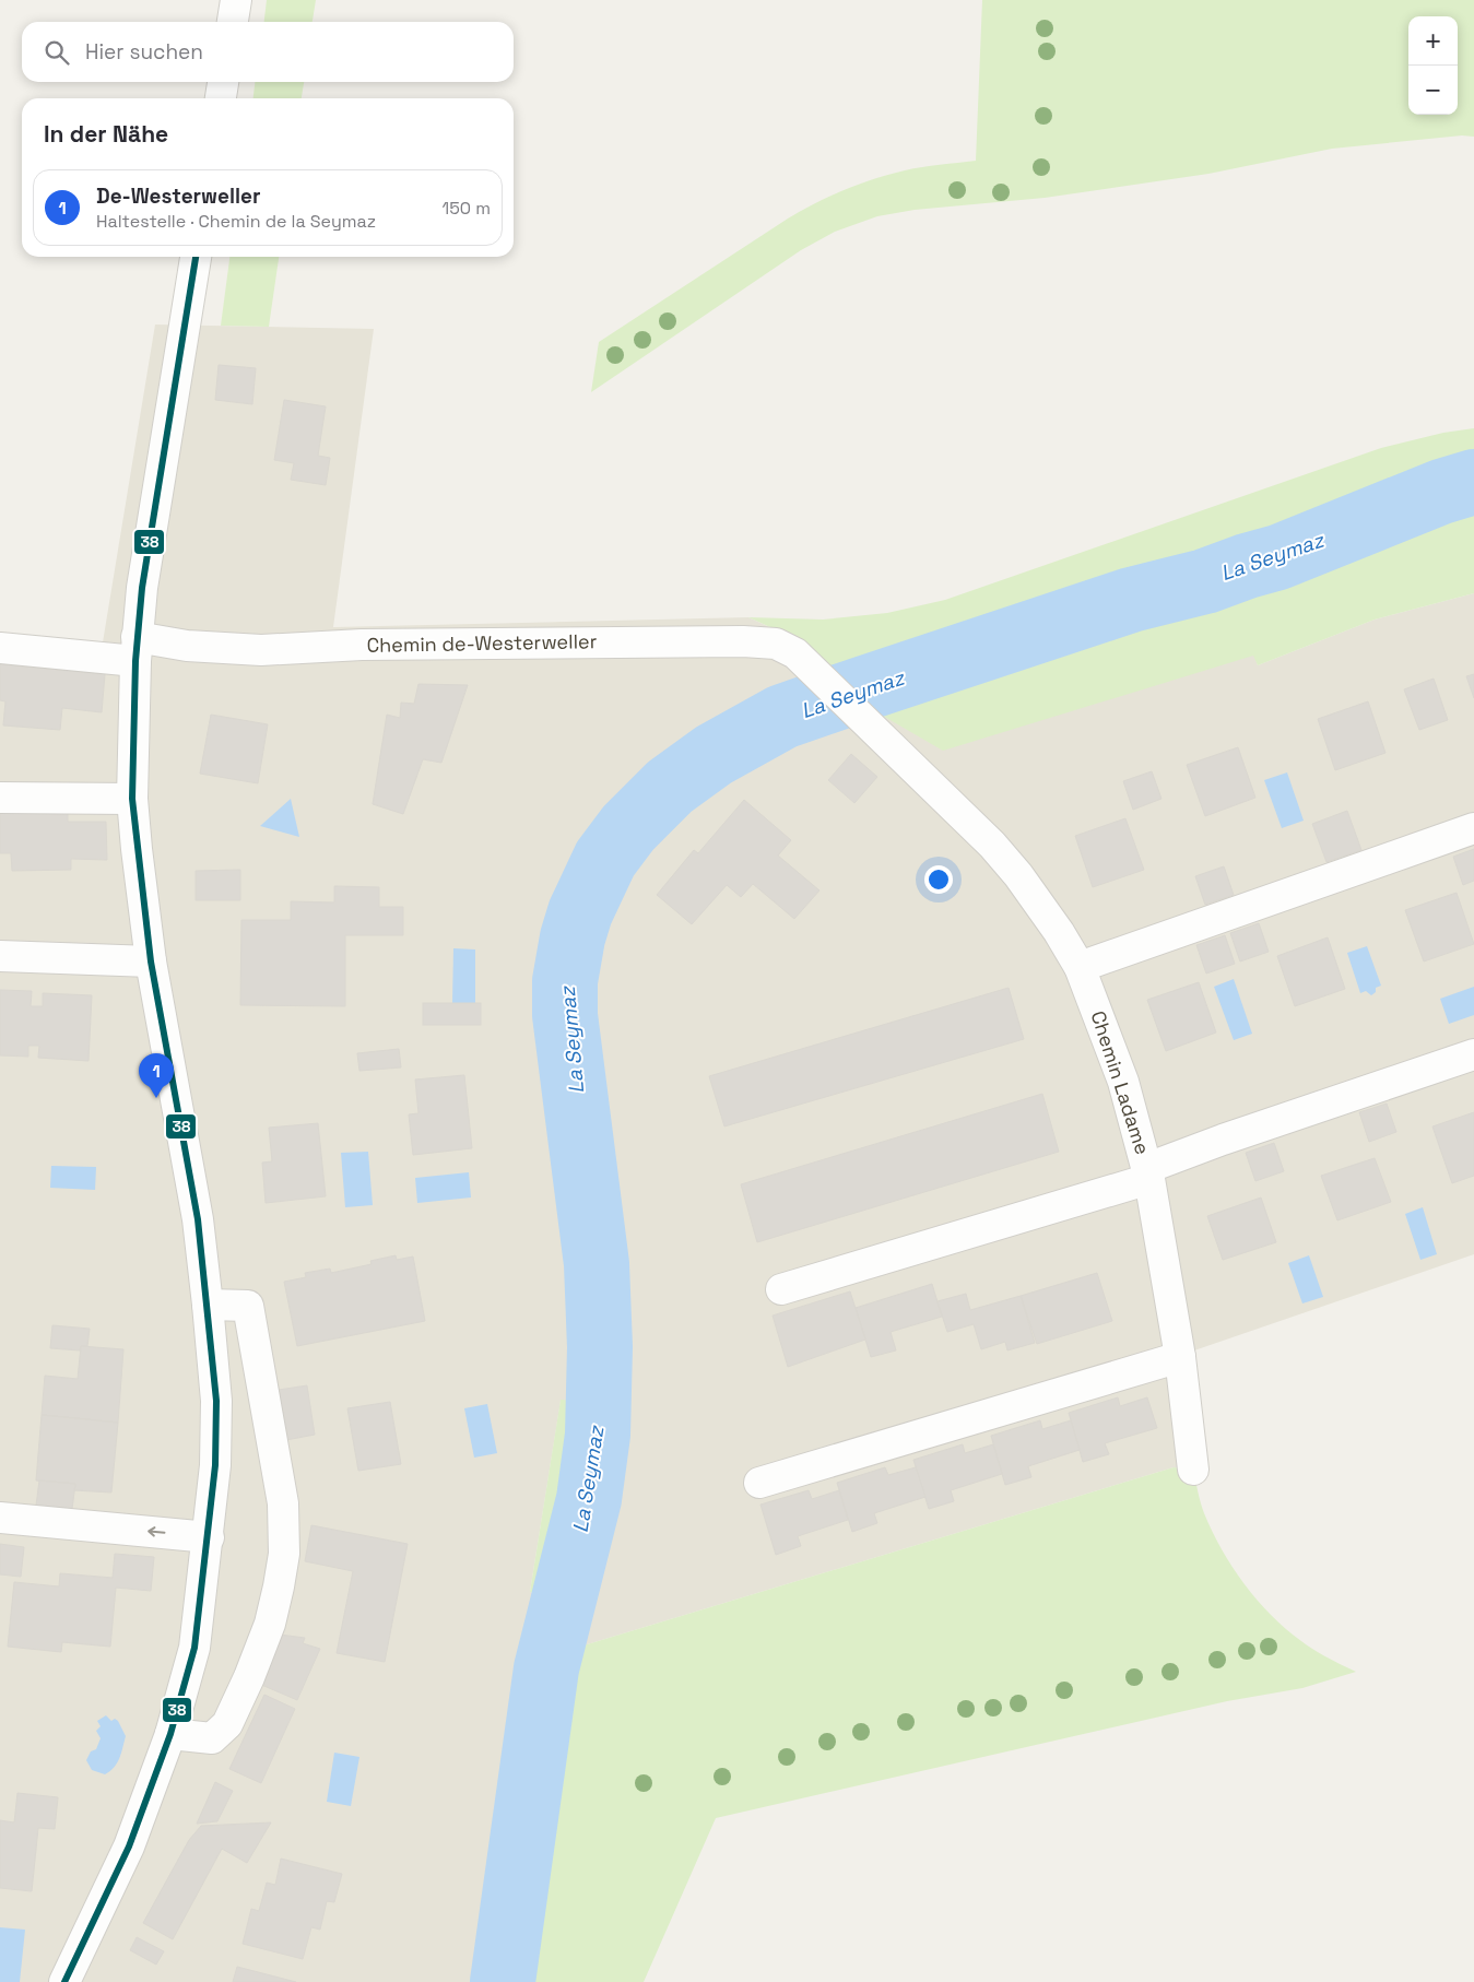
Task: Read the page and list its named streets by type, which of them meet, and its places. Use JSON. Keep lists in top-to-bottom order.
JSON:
{
  "streets": {
    "street": ["Chemin de-Westerweller", "Chemin Ladame"]
  },
  "crossings": [
    ["Chemin de-Westerweller", "Chemin Ladame"]
  ],
  "water": ["La Seymaz"],
  "lines": ["transit line 38"],
  "page": {
    "map_buttons": ["+", "−"],
    "search": "Hier suchen",
    "heading": "In der Nähe",
    "list": [
      {
        "mark": "1",
        "name": "De-Westerweller",
        "note": "Haltestelle · Chemin de la Seymaz",
        "value": "150 m"
      }
    ],
    "pins": "1"
  }
}
